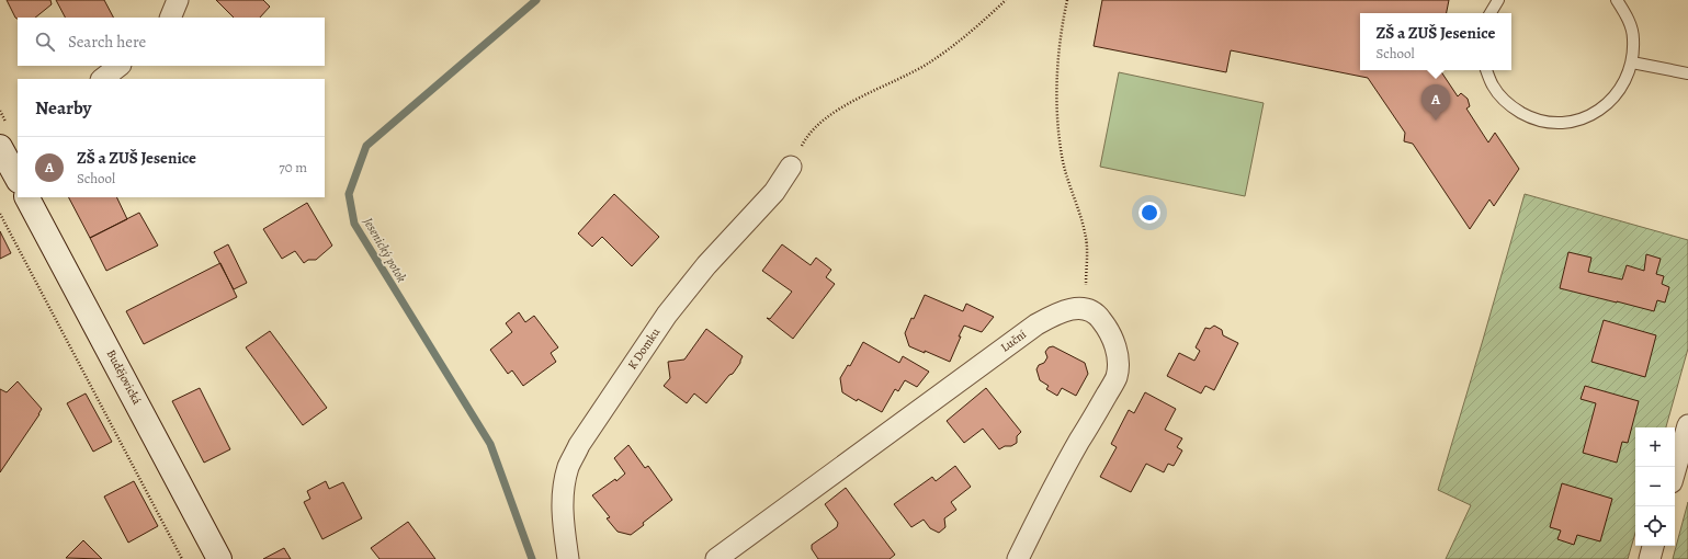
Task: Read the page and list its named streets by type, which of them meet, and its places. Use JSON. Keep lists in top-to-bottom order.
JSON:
{
  "streets": {
    "main road": ["Budějovická"],
    "street": ["Luční", "K Domku"]
  },
  "water": ["Jesenický potok"],
  "page": {
    "popup": ["ZŠ a ZUŠ Jesenice", "School"],
    "search": "Search here",
    "heading": "Nearby",
    "pins": "A",
    "list": [
      {
        "mark": "A",
        "name": "ZŠ a ZUŠ Jesenice",
        "note": "School",
        "value": "70 m"
      }
    ],
    "map_buttons": ["+", "−"]
  }
}
